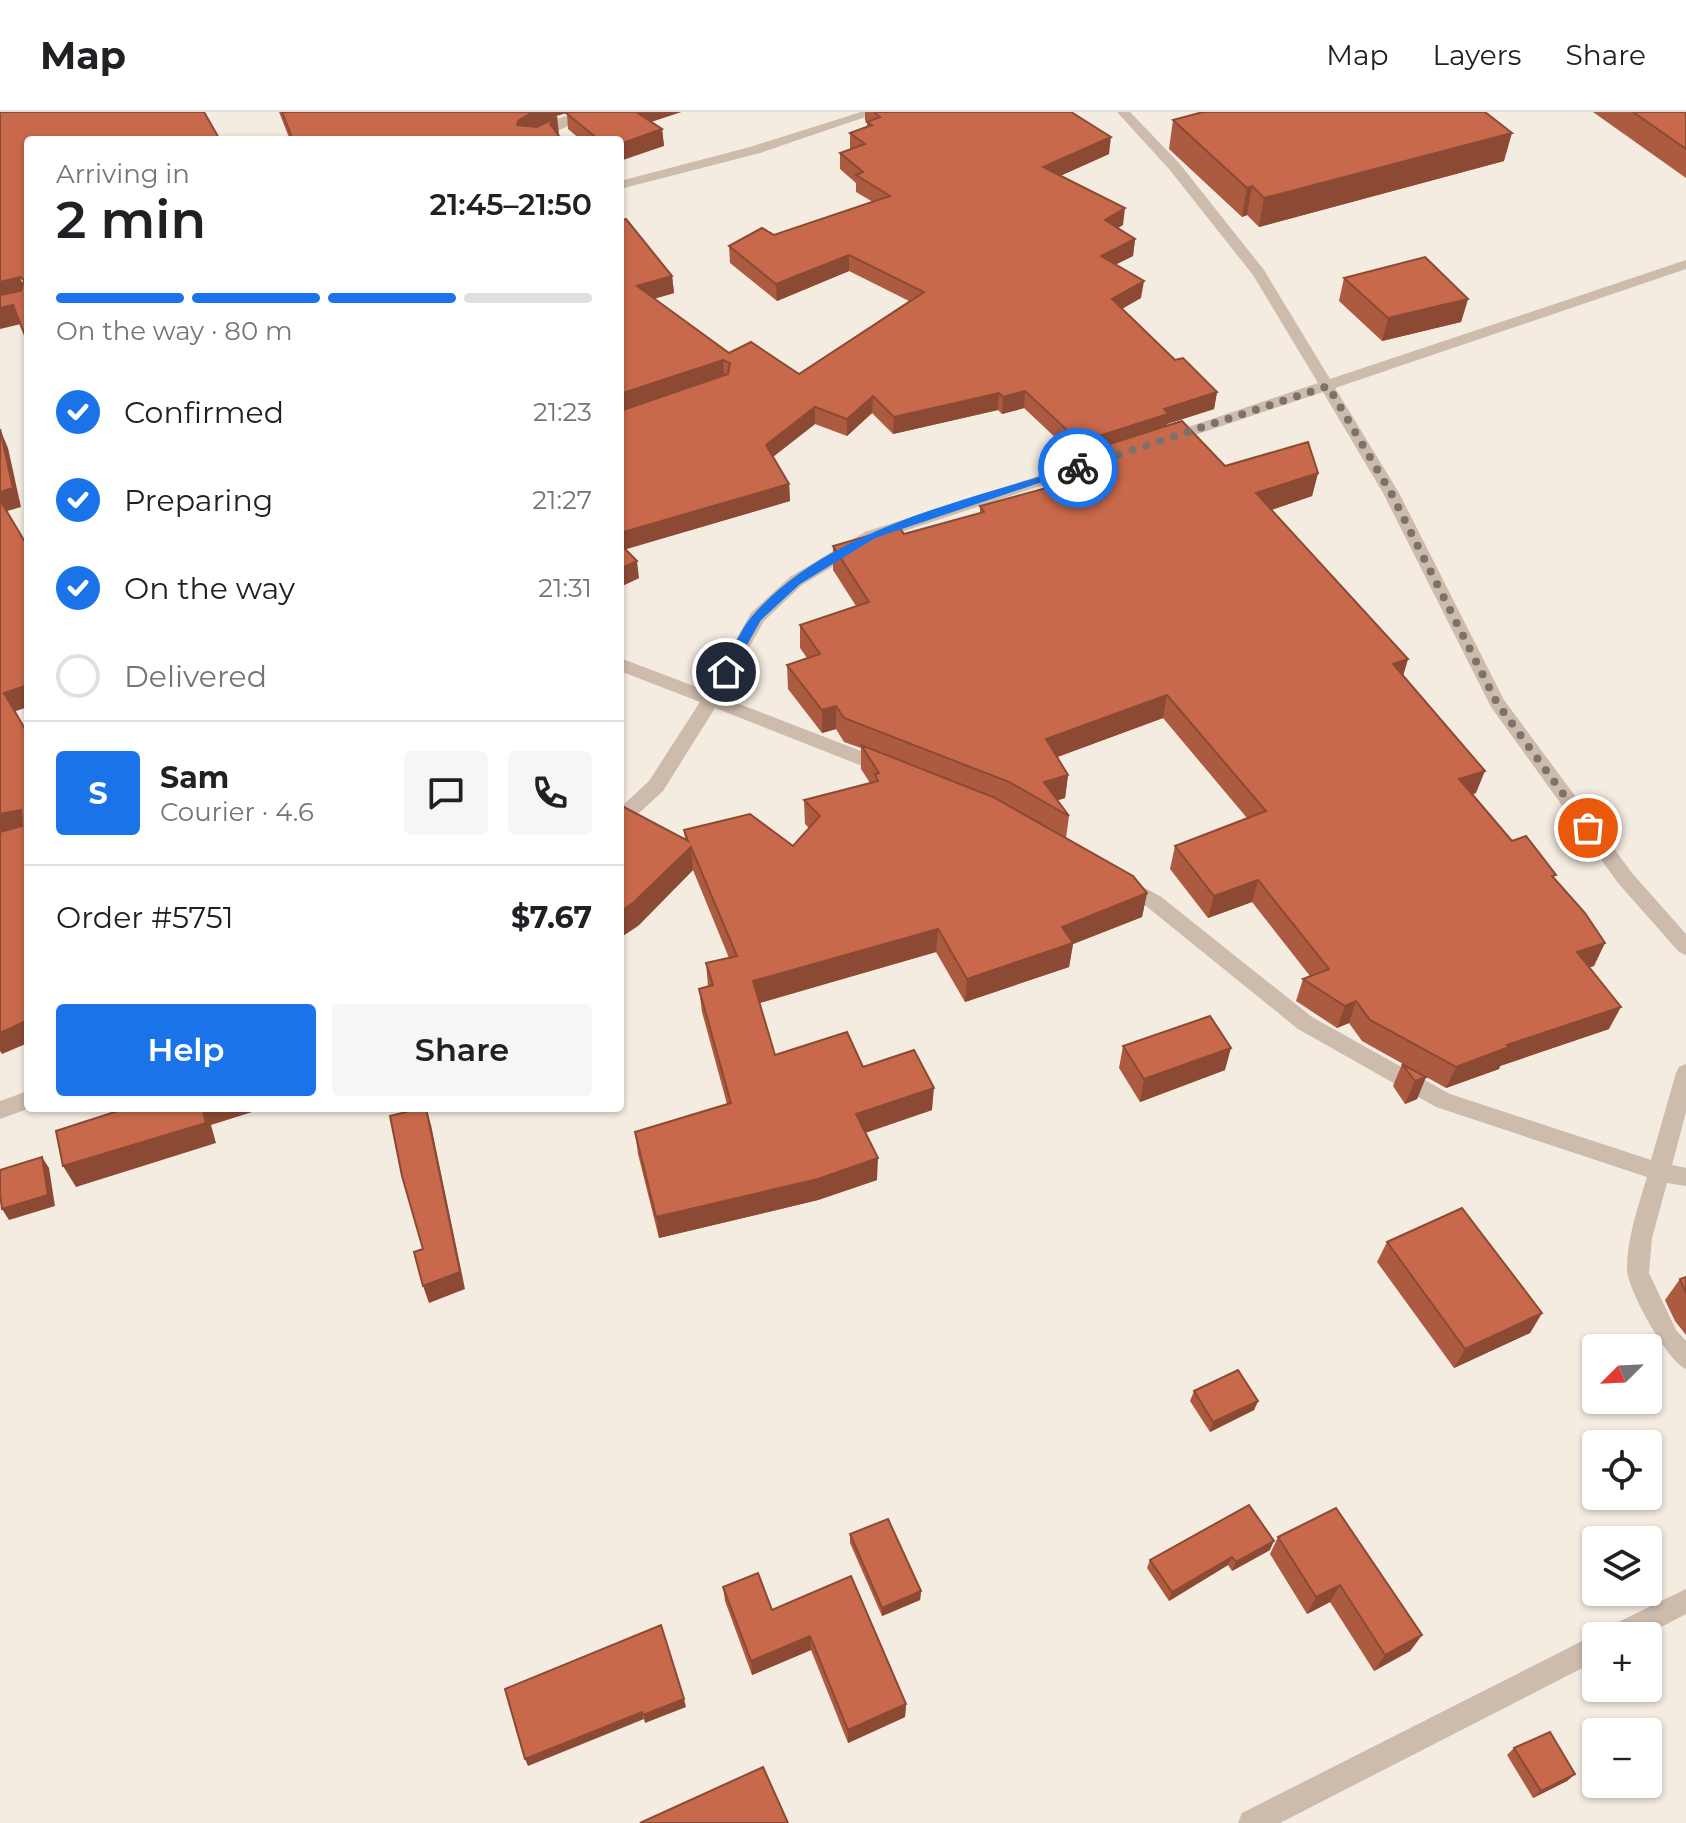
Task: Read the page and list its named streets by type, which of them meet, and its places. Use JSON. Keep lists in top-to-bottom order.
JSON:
{
  "north": "bottom left",
  "page": {
    "header": "Map",
    "nav": ["Map", "Layers", "Share"],
    "heading": ["2 min", "Arriving in", "21:45–21:50"],
    "panel": [
      "Sam",
      "Courier · 4.6",
      "Order #5751",
      "$7.67"
    ],
    "bar": "On the way · 80 m",
    "list": [
      ["Confirmed", "21:23"],
      ["Preparing", "21:27"],
      ["On the way", "21:31"],
      "Delivered"
    ],
    "round": "S",
    "buttons": ["Help", "Share"],
    "map_buttons": ["+", "−"]
  }
}
